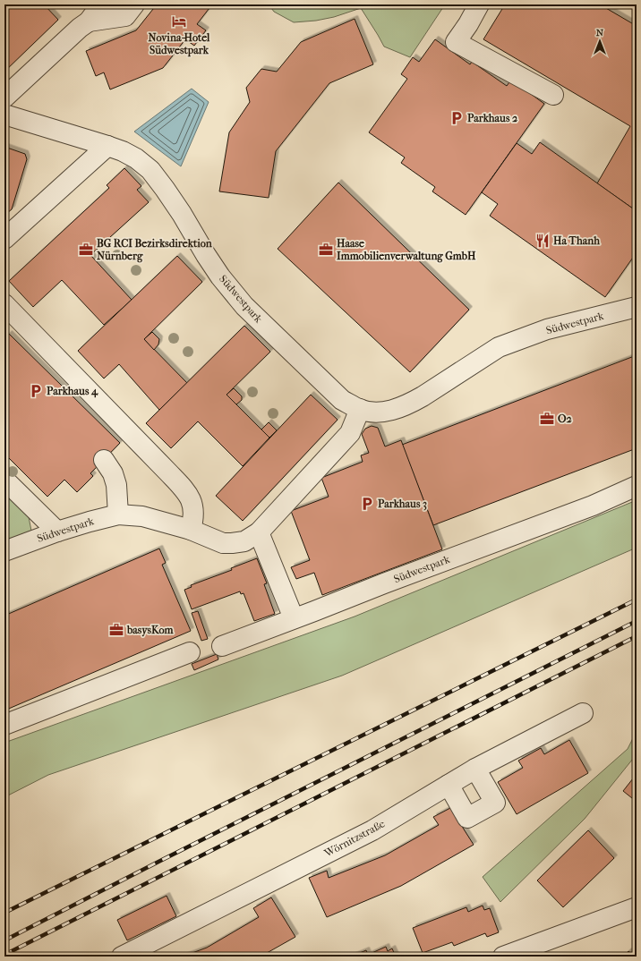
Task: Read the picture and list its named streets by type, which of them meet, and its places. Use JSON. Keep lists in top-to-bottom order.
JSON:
{
  "streets": {
    "street": ["Südwestpark", "Wörnitzstraße"]
  },
  "places": {
    "hotel": ["Novina-Hotel Südwestpark"],
    "parking": ["Parkhaus 2", "Parkhaus 4", "Parkhaus 3"],
    "restaurant": ["Ha Thanh"],
    "office": [
      "BG RCI Bezirksdirektion Nürnberg",
      "Haase Immobilienverwaltung GmbH",
      "O2",
      "basysKom"
    ]
  },
  "north": "top"
}
